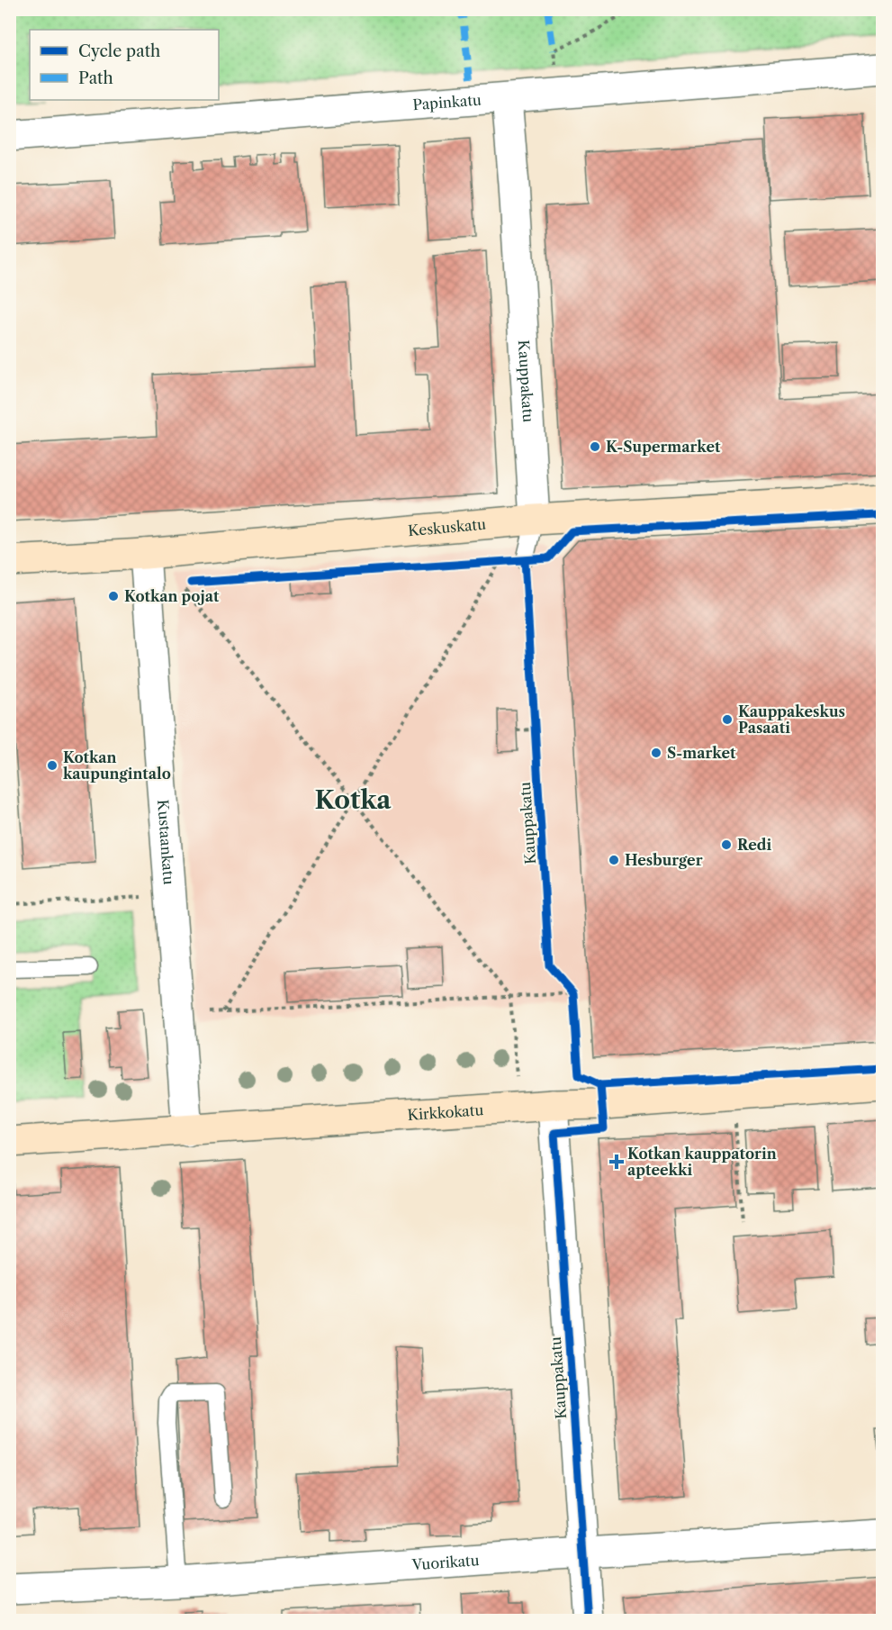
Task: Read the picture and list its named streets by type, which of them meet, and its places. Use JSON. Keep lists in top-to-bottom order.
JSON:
{
  "streets": {
    "main road": ["Keskuskatu", "Kirkkokatu"],
    "street": [
      "Papinkatu",
      "Kauppakatu",
      "Kustaankatu",
      "Vuorikatu"
    ]
  },
  "crossings": [
    ["Papinkatu", "Kauppakatu"],
    ["Kauppakatu", "Keskuskatu"],
    ["Kauppakatu", "Kirkkokatu"],
    ["Kauppakatu", "Vuorikatu"],
    ["Keskuskatu", "Kustaankatu"],
    ["Kustaankatu", "Kirkkokatu"]
  ],
  "districts": ["Kotka"],
  "places": {
    "other": [
      "K-Supermarket",
      "Kotkan pojat",
      "Kauppakeskus Pasaati",
      "S-market",
      "Kotkan kaupungintalo",
      "Redi",
      "Hesburger"
    ],
    "health": ["Kotkan kauppatorin apteekki"]
  },
  "legend": ["Cycle path", "Path"]
}
